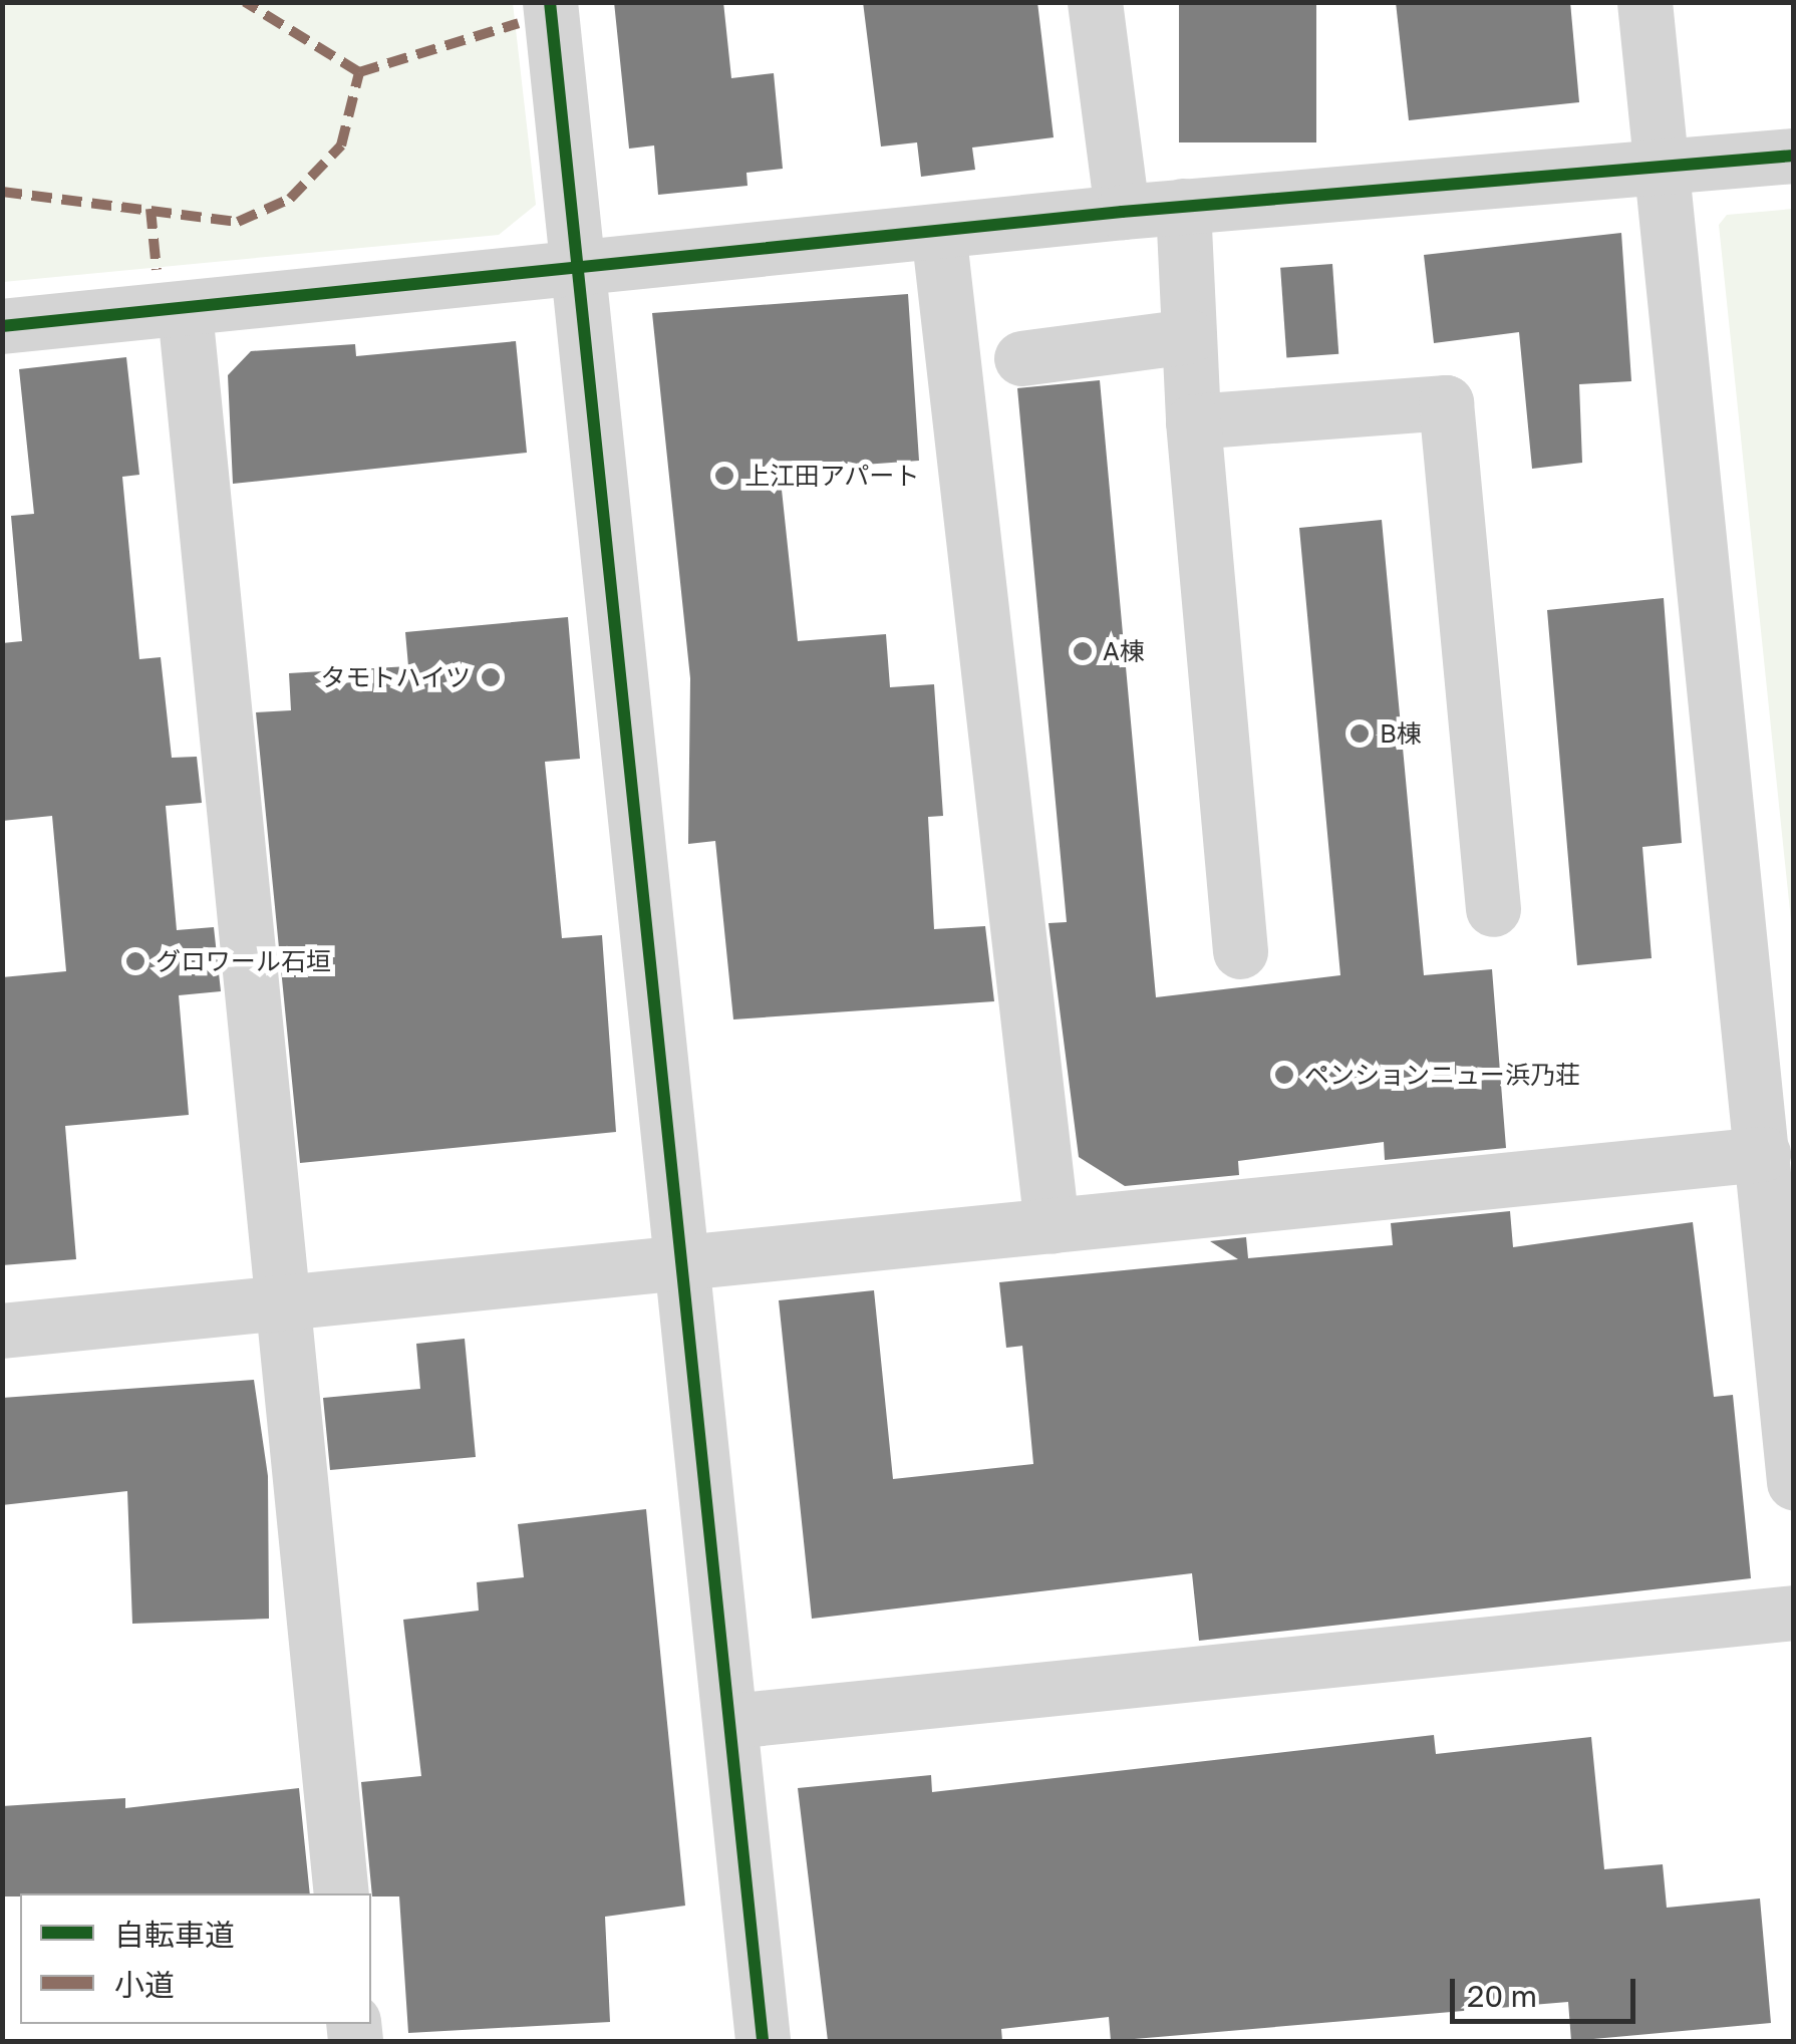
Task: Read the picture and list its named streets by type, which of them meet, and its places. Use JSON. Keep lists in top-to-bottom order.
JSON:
{
  "places": [
    "上江田アパート",
    "A棟",
    "タモトハイツ",
    "B棟",
    "グロワール石垣",
    "ペンションニュー浜乃荘"
  ],
  "legend": ["自転車道", "小道"],
  "scale_bar": "20 m"
}
